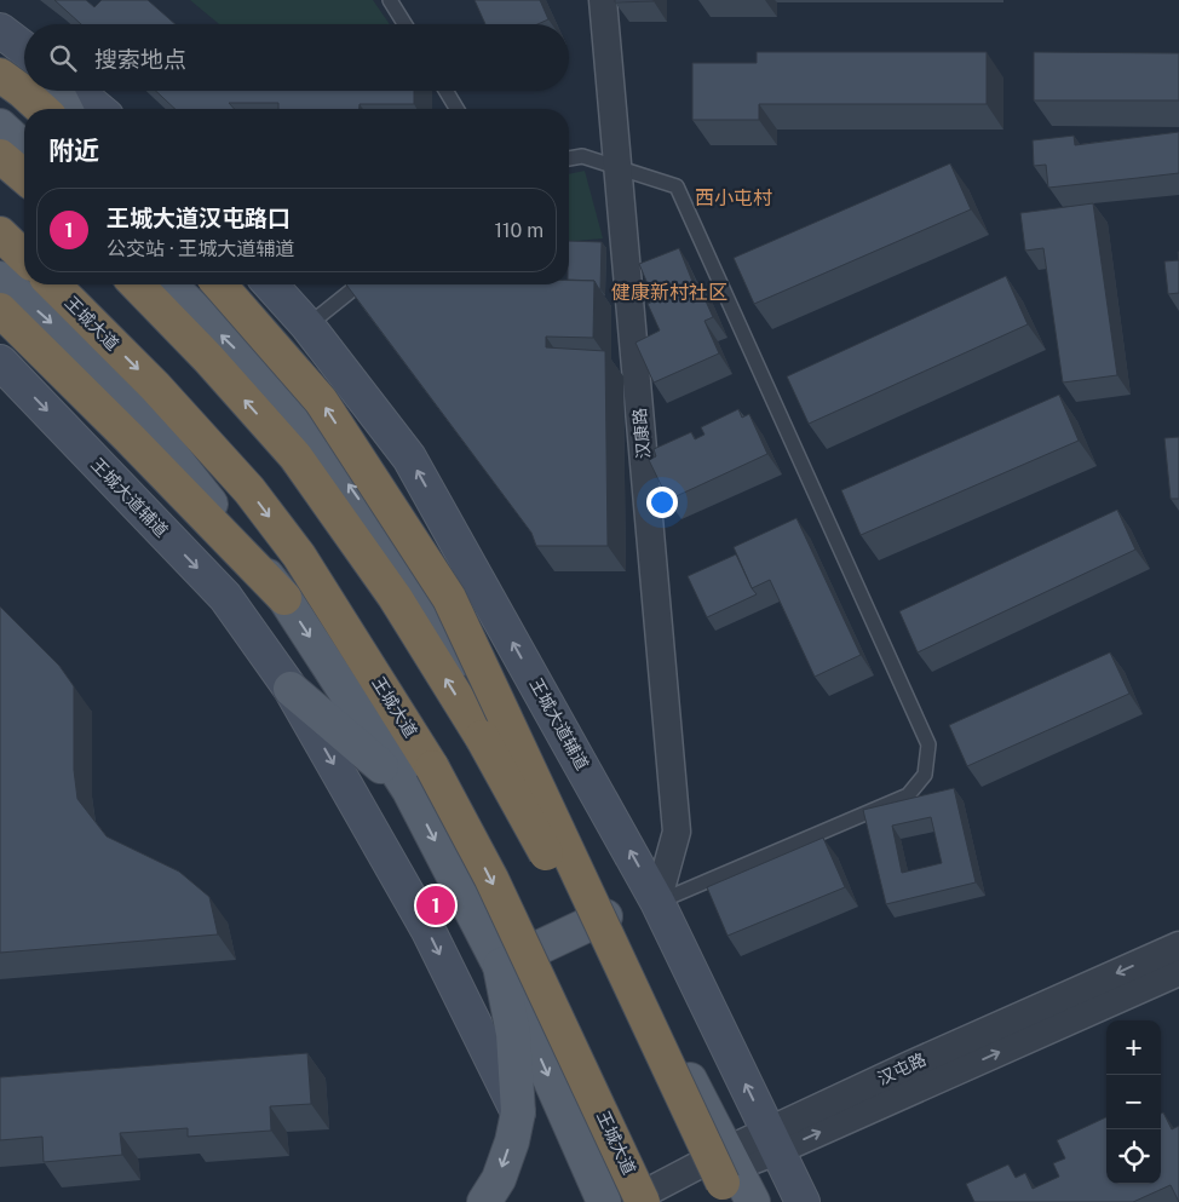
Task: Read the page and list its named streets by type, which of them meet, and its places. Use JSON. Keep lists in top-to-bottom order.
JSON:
{
  "streets": {
    "highway": ["王城大道"],
    "main road": ["王城大道辅道"],
    "street": ["汉康路", "汉屯路"]
  },
  "crossings": [
    ["汉康路", "王城大道辅道"],
    ["王城大道辅道", "汉屯路"]
  ],
  "districts": ["西小屯村", "健康新村社区"],
  "page": {
    "search": "搜索地点",
    "heading": "附近",
    "list": [
      {
        "mark": "1",
        "name": "王城大道汉屯路口",
        "note": "公交站 · 王城大道辅道",
        "value": "110 m"
      }
    ],
    "pins": "1",
    "map_buttons": ["+", "−"]
  }
}
